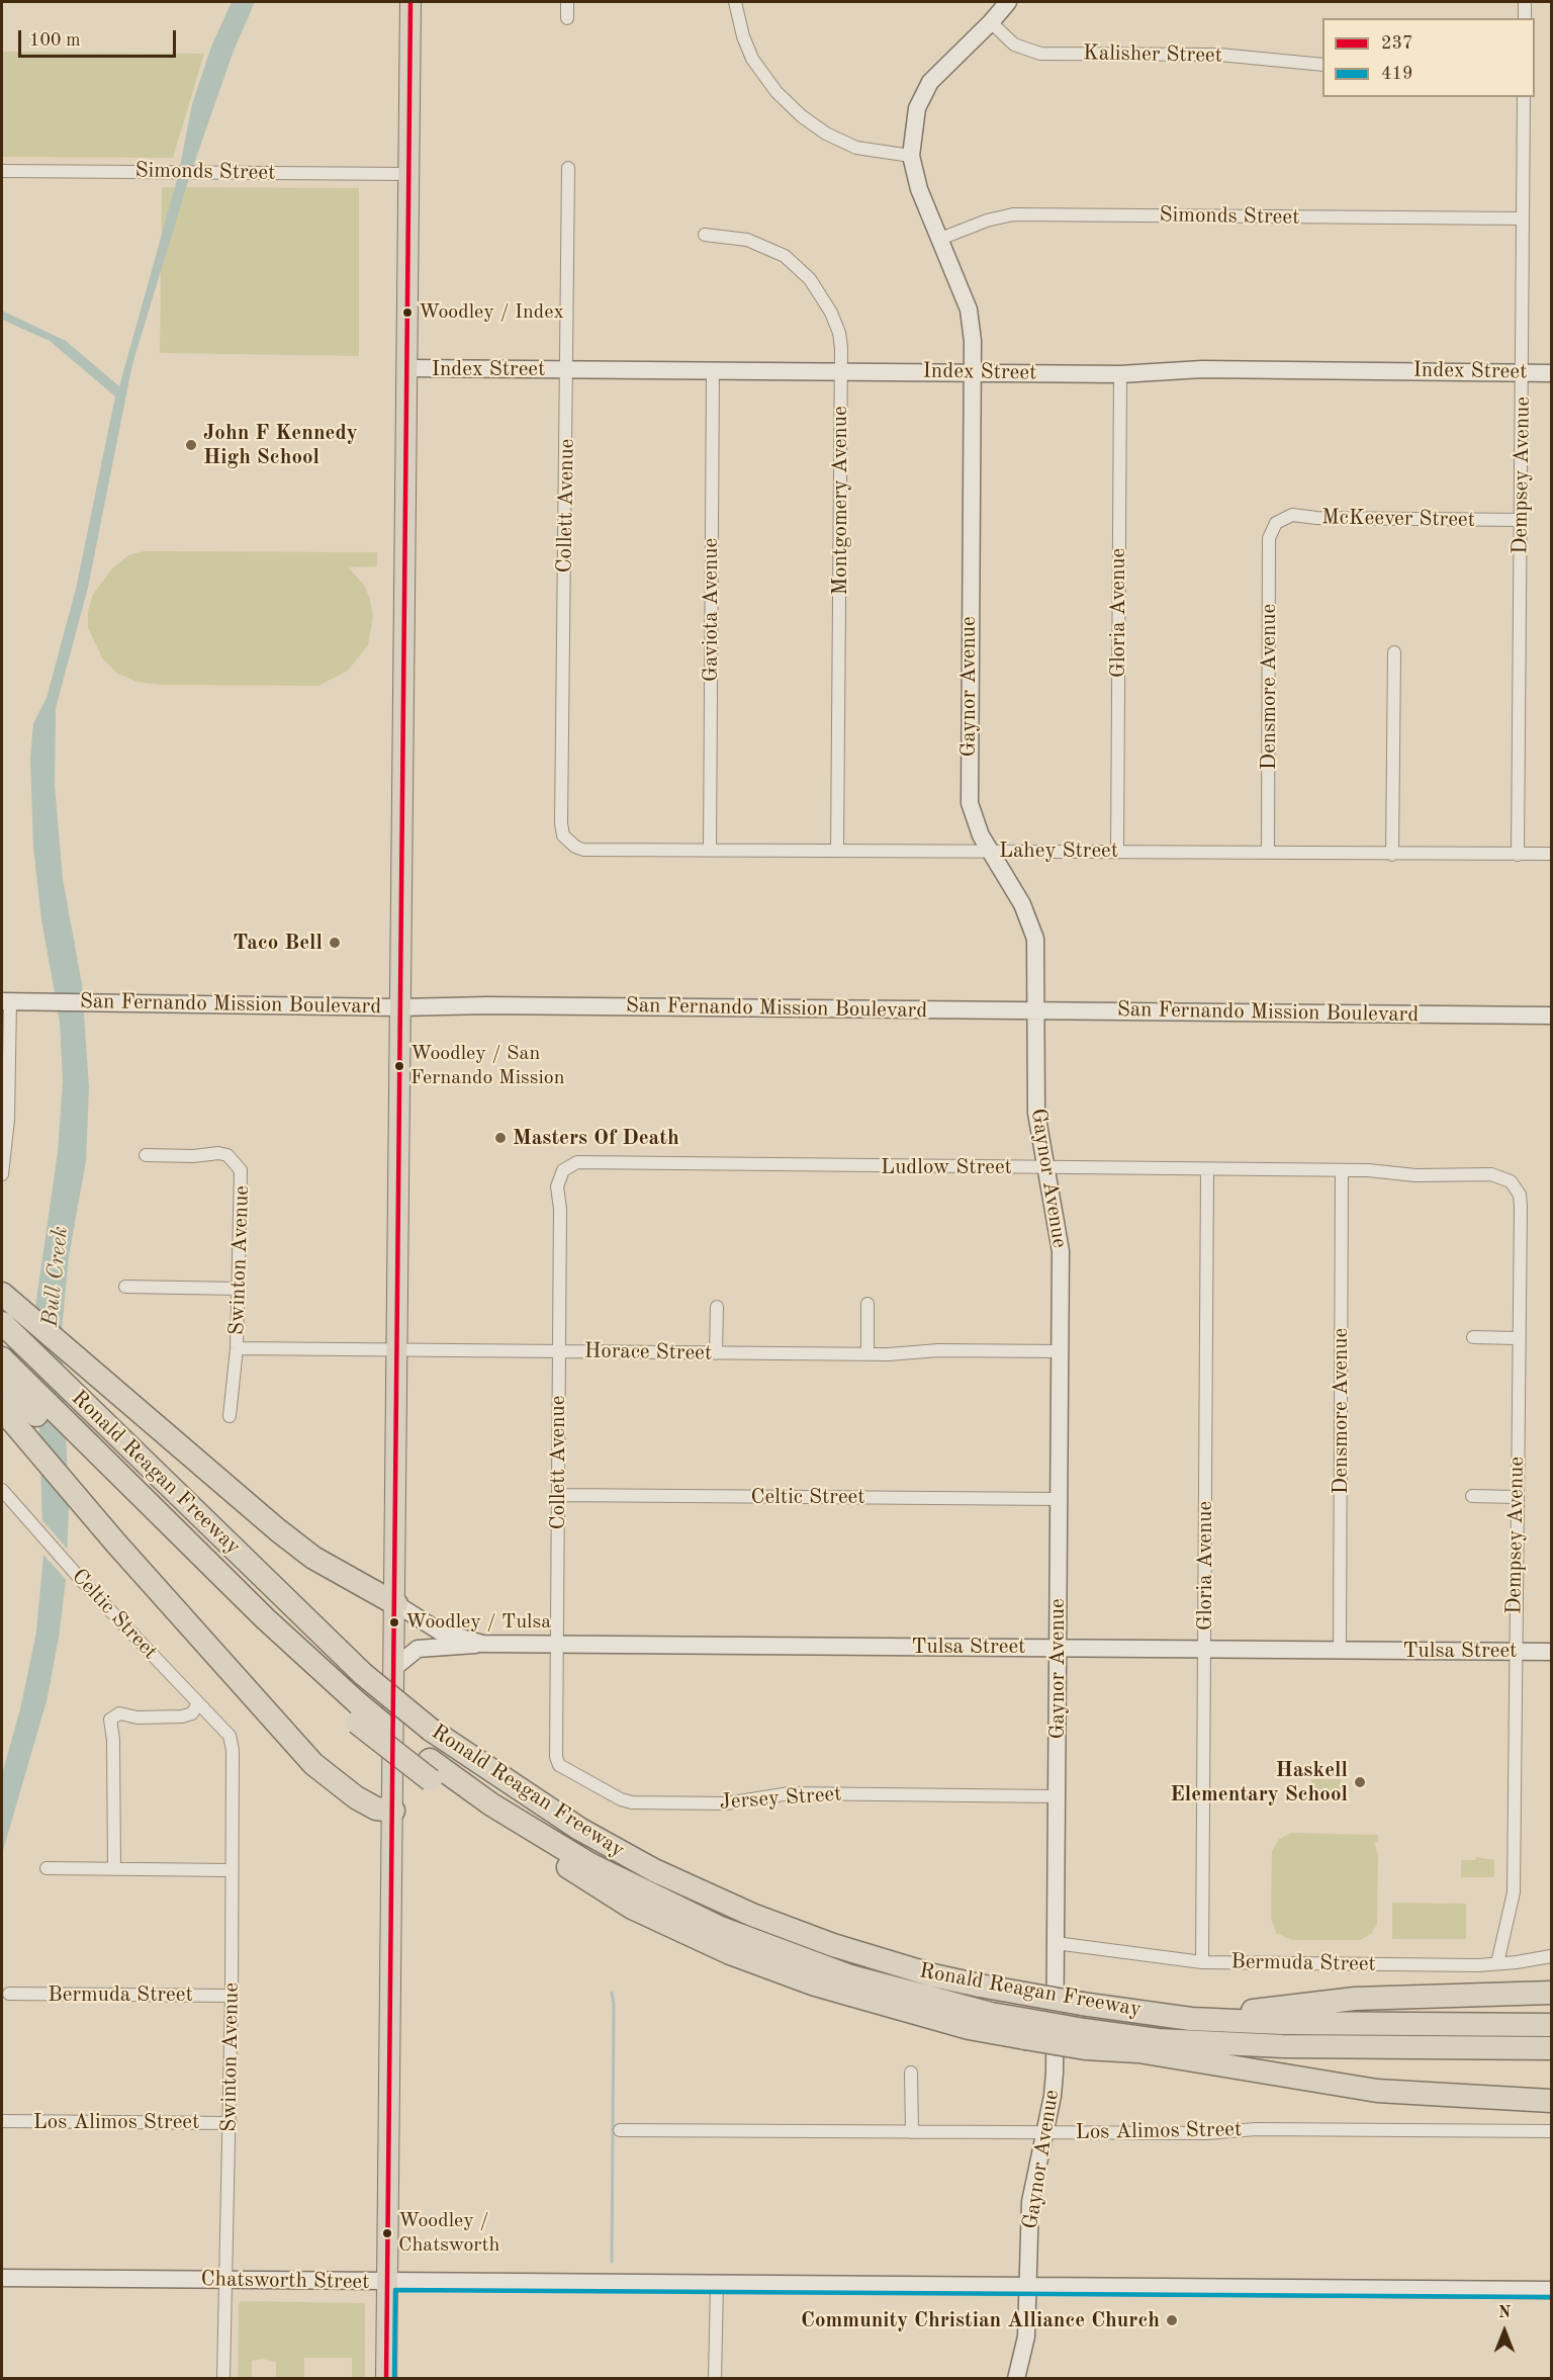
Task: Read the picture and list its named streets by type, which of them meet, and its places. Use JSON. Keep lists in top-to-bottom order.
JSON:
{
  "streets": {
    "highway": ["Ronald Reagan Freeway"],
    "street": [
      "Kalisher Street",
      "Simonds Street",
      "Index Street",
      "Dempsey Avenue",
      "Montgomery Avenue",
      "Collett Avenue",
      "McKeever Street",
      "Gaviota Avenue",
      "Gloria Avenue",
      "Gaynor Avenue",
      "Densmore Avenue",
      "Lahey Street",
      "San Fernando Mission Boulevard",
      "Ludlow Street",
      "Swinton Avenue",
      "Horace Street",
      "Celtic Street",
      "Tulsa Street",
      "Jersey Street",
      "Bermuda Street",
      "Los Alimos Street",
      "Chatsworth Street"
    ]
  },
  "crossings": [
    ["Kalisher Street", "Gaynor Avenue"],
    ["Simonds Street", "Dempsey Avenue"],
    ["Simonds Street", "Gaynor Avenue"],
    ["Index Street", "Dempsey Avenue"],
    ["Index Street", "Montgomery Avenue"],
    ["Index Street", "Collett Avenue"],
    ["Index Street", "Gaviota Avenue"],
    ["Index Street", "Gloria Avenue"],
    ["Index Street", "Gaynor Avenue"],
    ["Dempsey Avenue", "McKeever Street"],
    ["Dempsey Avenue", "Lahey Street"],
    ["Dempsey Avenue", "Ludlow Street"],
    ["Dempsey Avenue", "Tulsa Street"],
    ["Dempsey Avenue", "Bermuda Street"],
    ["Montgomery Avenue", "Lahey Street"],
    ["Collett Avenue", "Lahey Street"],
    ["Collett Avenue", "Ludlow Street"],
    ["Collett Avenue", "Horace Street"],
    ["Collett Avenue", "Celtic Street"],
    ["Collett Avenue", "Tulsa Street"],
    ["Collett Avenue", "Jersey Street"],
    ["McKeever Street", "Densmore Avenue"],
    ["Gaviota Avenue", "Lahey Street"],
    ["Gloria Avenue", "Lahey Street"],
    ["Gloria Avenue", "Ludlow Street"],
    ["Gloria Avenue", "Tulsa Street"],
    ["Gloria Avenue", "Bermuda Street"],
    ["Gaynor Avenue", "Lahey Street"],
    ["Gaynor Avenue", "San Fernando Mission Boulevard"],
    ["Gaynor Avenue", "Ludlow Street"],
    ["Gaynor Avenue", "Horace Street"],
    ["Gaynor Avenue", "Celtic Street"],
    ["Gaynor Avenue", "Tulsa Street"],
    ["Gaynor Avenue", "Jersey Street"],
    ["Gaynor Avenue", "Bermuda Street"],
    ["Gaynor Avenue", "Los Alimos Street"],
    ["Gaynor Avenue", "Chatsworth Street"],
    ["Densmore Avenue", "Lahey Street"],
    ["Densmore Avenue", "Ludlow Street"],
    ["Densmore Avenue", "Tulsa Street"],
    ["Swinton Avenue", "Horace Street"],
    ["Swinton Avenue", "Celtic Street"],
    ["Swinton Avenue", "Bermuda Street"],
    ["Swinton Avenue", "Los Alimos Street"],
    ["Swinton Avenue", "Chatsworth Street"]
  ],
  "water": ["Bull Creek"],
  "places": [
    "Woodley / Index",
    "John F Kennedy High School",
    "Taco Bell",
    "Woodley / San Fernando Mission",
    "Masters Of Death",
    "Woodley / Tulsa",
    "Haskell Elementary School",
    "Woodley / Chatsworth",
    "Community Christian Alliance Church"
  ],
  "lines": ["transit line 237", "transit line 419"],
  "legend": ["237", "419"],
  "scale_bar": "100 m",
  "north": "top"
}
